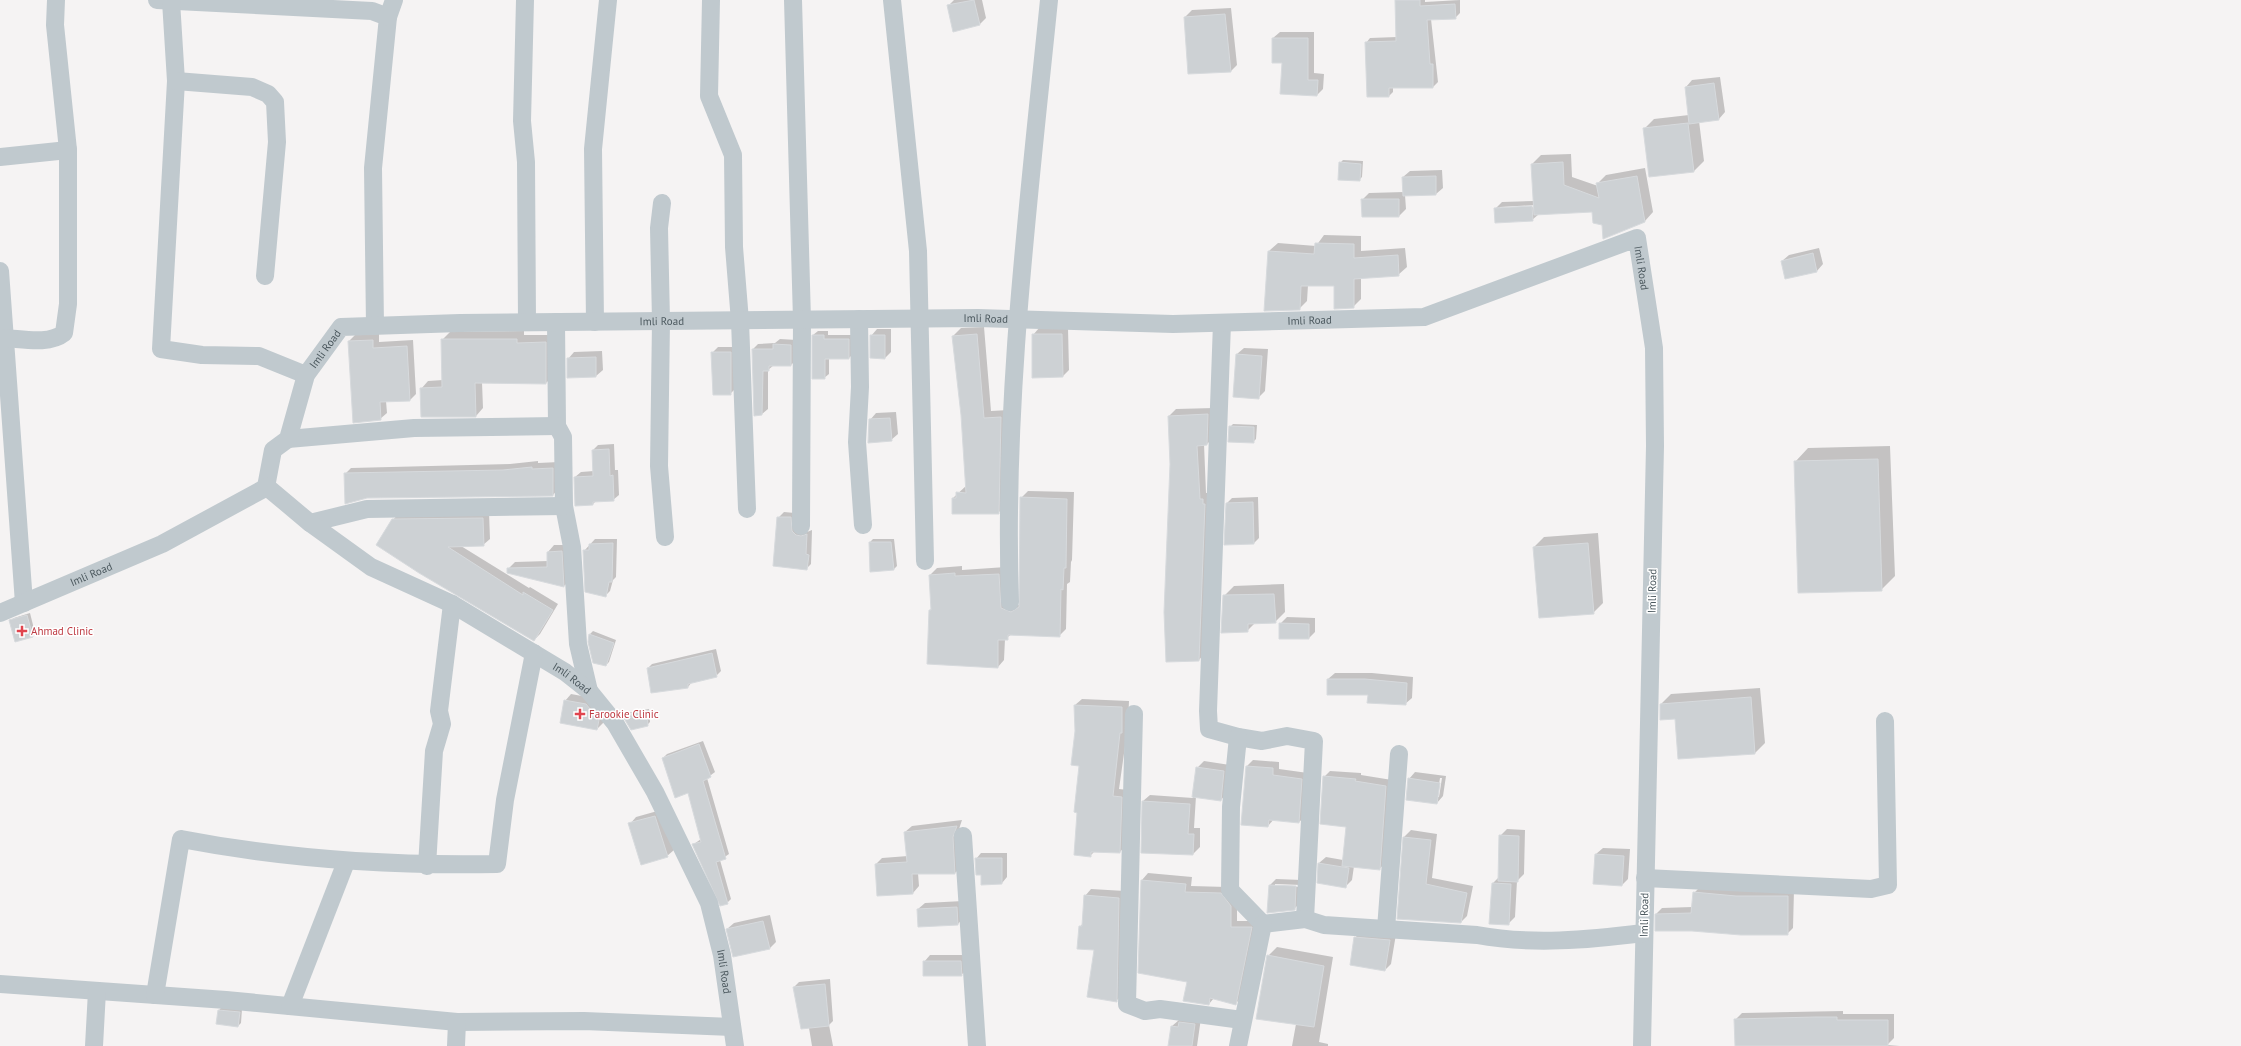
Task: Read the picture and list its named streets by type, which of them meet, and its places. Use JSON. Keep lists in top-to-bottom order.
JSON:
{
  "streets": {
    "street": ["Imli Road"]
  },
  "places": {
    "health": ["Ahmad Clinic", "Farookie Clinic"]
  }
}
